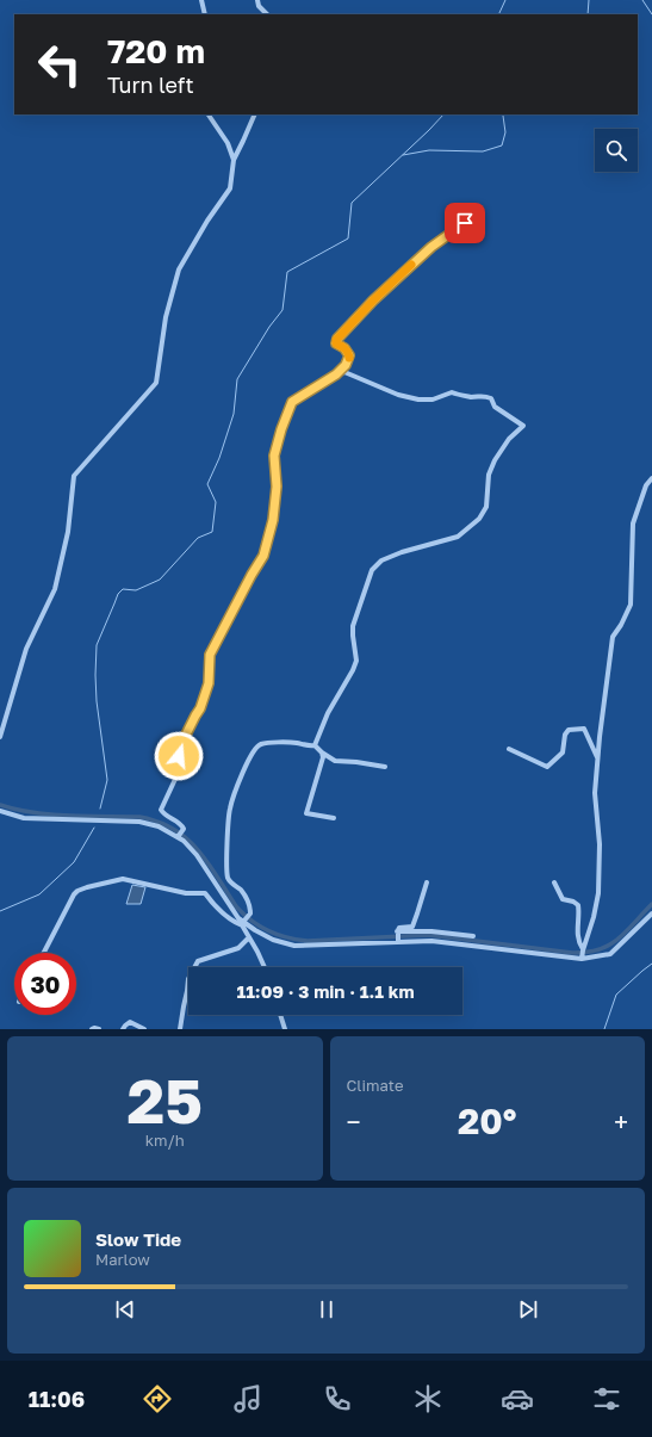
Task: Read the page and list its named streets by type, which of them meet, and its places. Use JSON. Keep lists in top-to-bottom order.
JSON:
{
  "page": {
    "turn": ["720 m", "Turn left"],
    "limit": "30",
    "trip": "11:09 · 3 min · 1.1 km",
    "tile": [
      ["25", "km/h"],
      "Climate"
    ],
    "heat": ["−", "20°", "+"],
    "song": ["Slow Tide", "Marlow"],
    "tabs": "11:06"
  }
}
